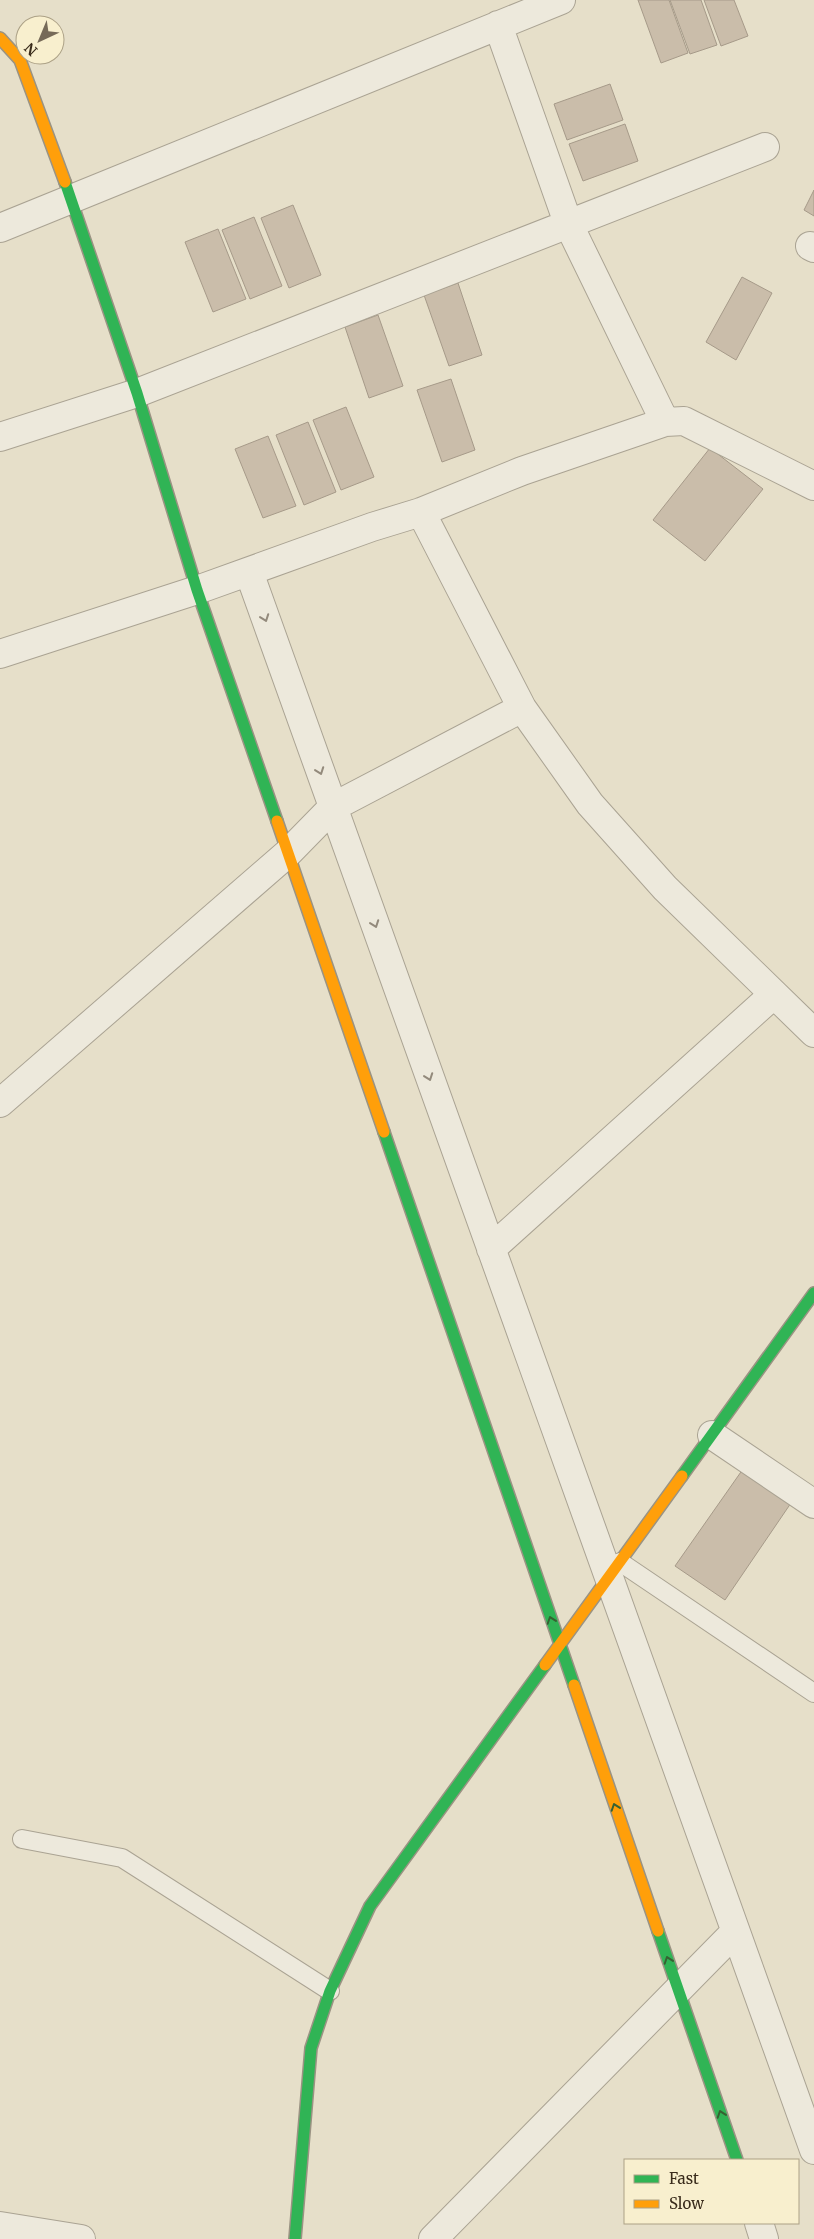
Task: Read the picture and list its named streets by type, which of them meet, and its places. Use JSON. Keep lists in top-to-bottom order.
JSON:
{
  "legend": ["Fast", "Slow"],
  "north": "bottom left"
}
